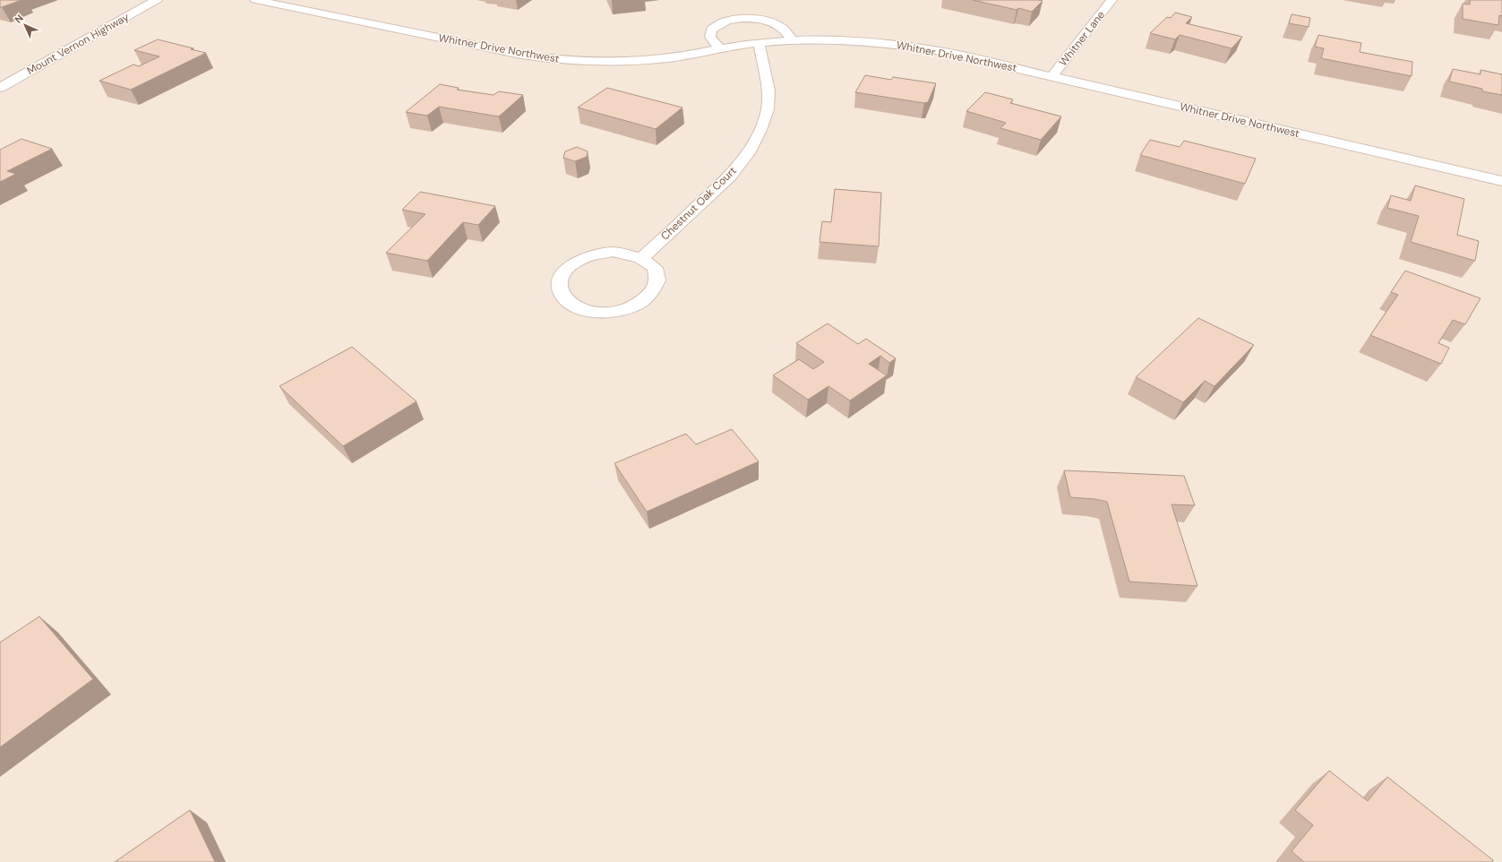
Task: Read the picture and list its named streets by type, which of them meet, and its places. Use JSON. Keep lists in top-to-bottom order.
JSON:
{
  "streets": {
    "street": [
      "Whitner Lane",
      "Mount Vernon Highway",
      "Whitner Drive Northwest",
      "Chestnut Oak Court"
    ]
  },
  "crossings": [
    ["Whitner Lane", "Whitner Drive Northwest"],
    ["Whitner Drive Northwest", "Chestnut Oak Court"]
  ],
  "north": "top left"
}
